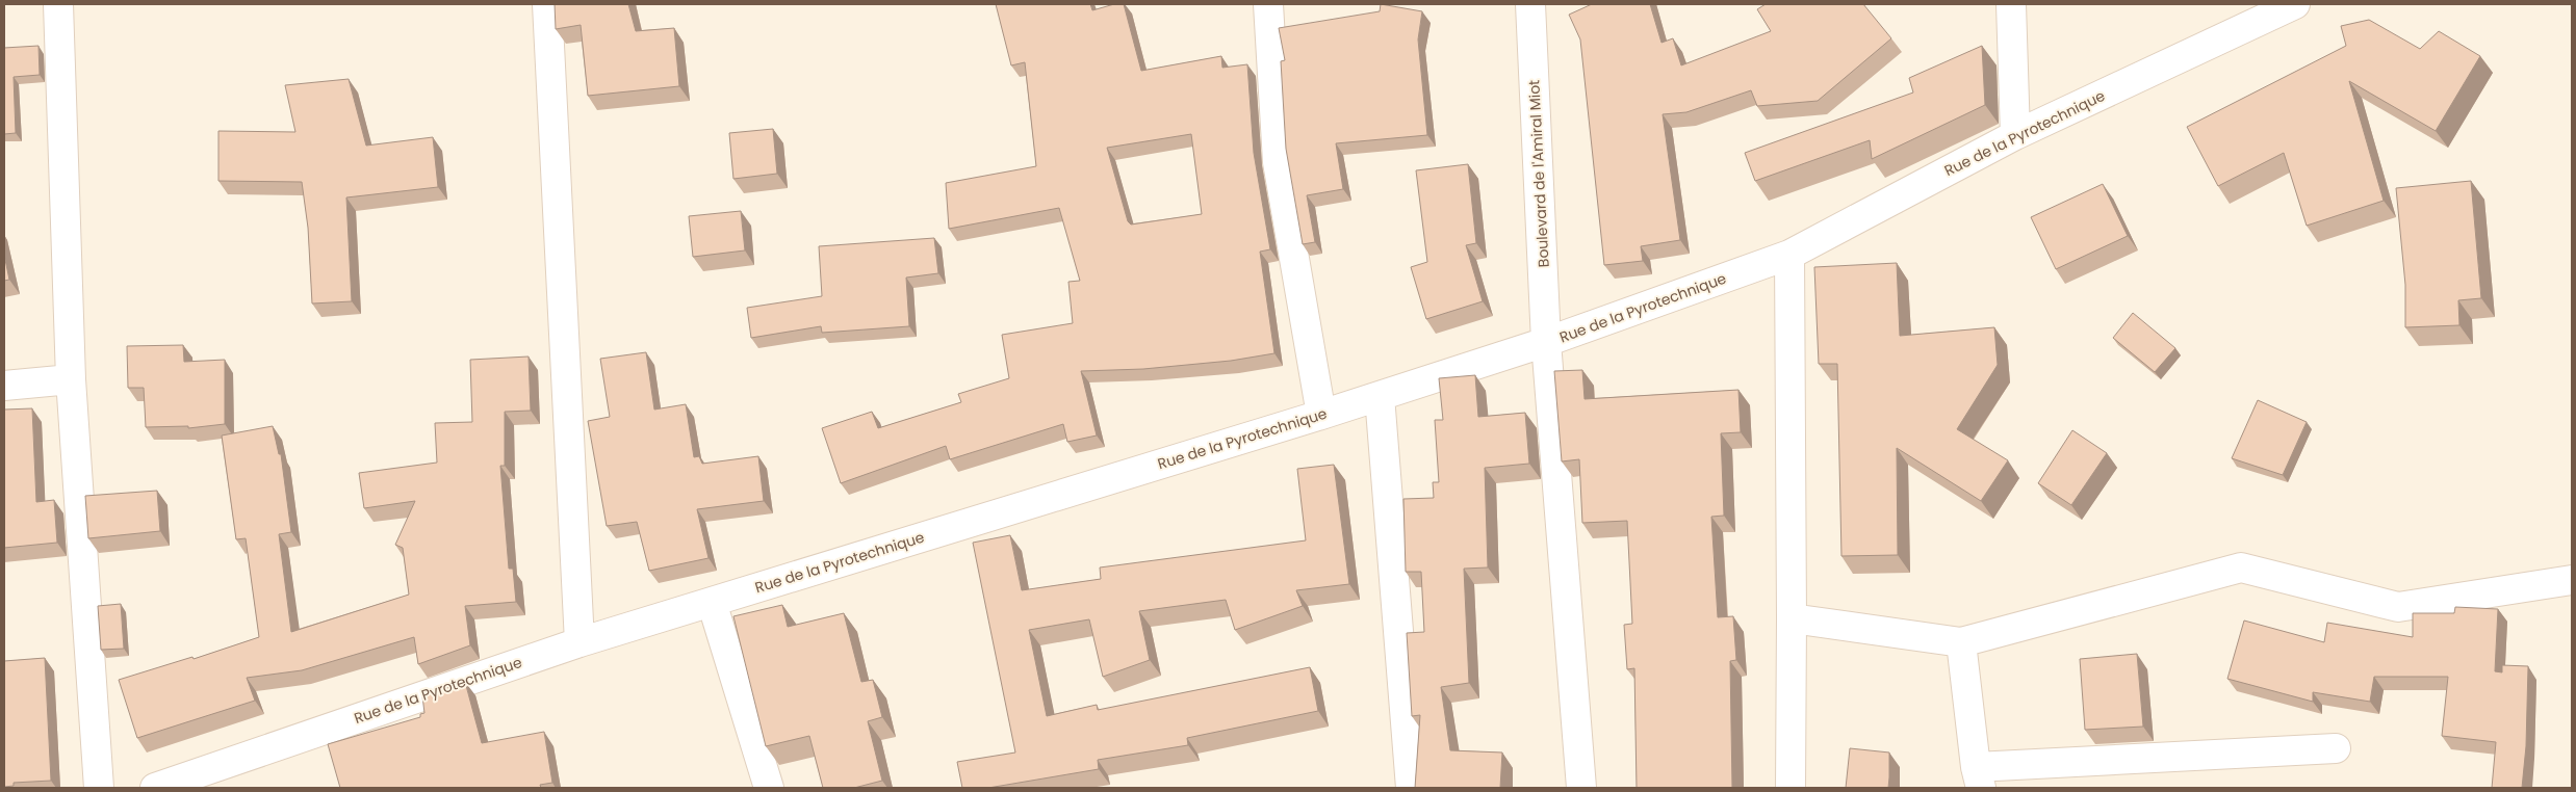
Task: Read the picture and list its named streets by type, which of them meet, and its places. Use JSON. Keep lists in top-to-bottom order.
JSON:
{
  "streets": {
    "street": ["Rue de la Pyrotechnique", "Boulevard de l'Amiral Miot"]
  },
  "crossings": [
    ["Rue de la Pyrotechnique", "Boulevard de l'Amiral Miot"]
  ]
}
